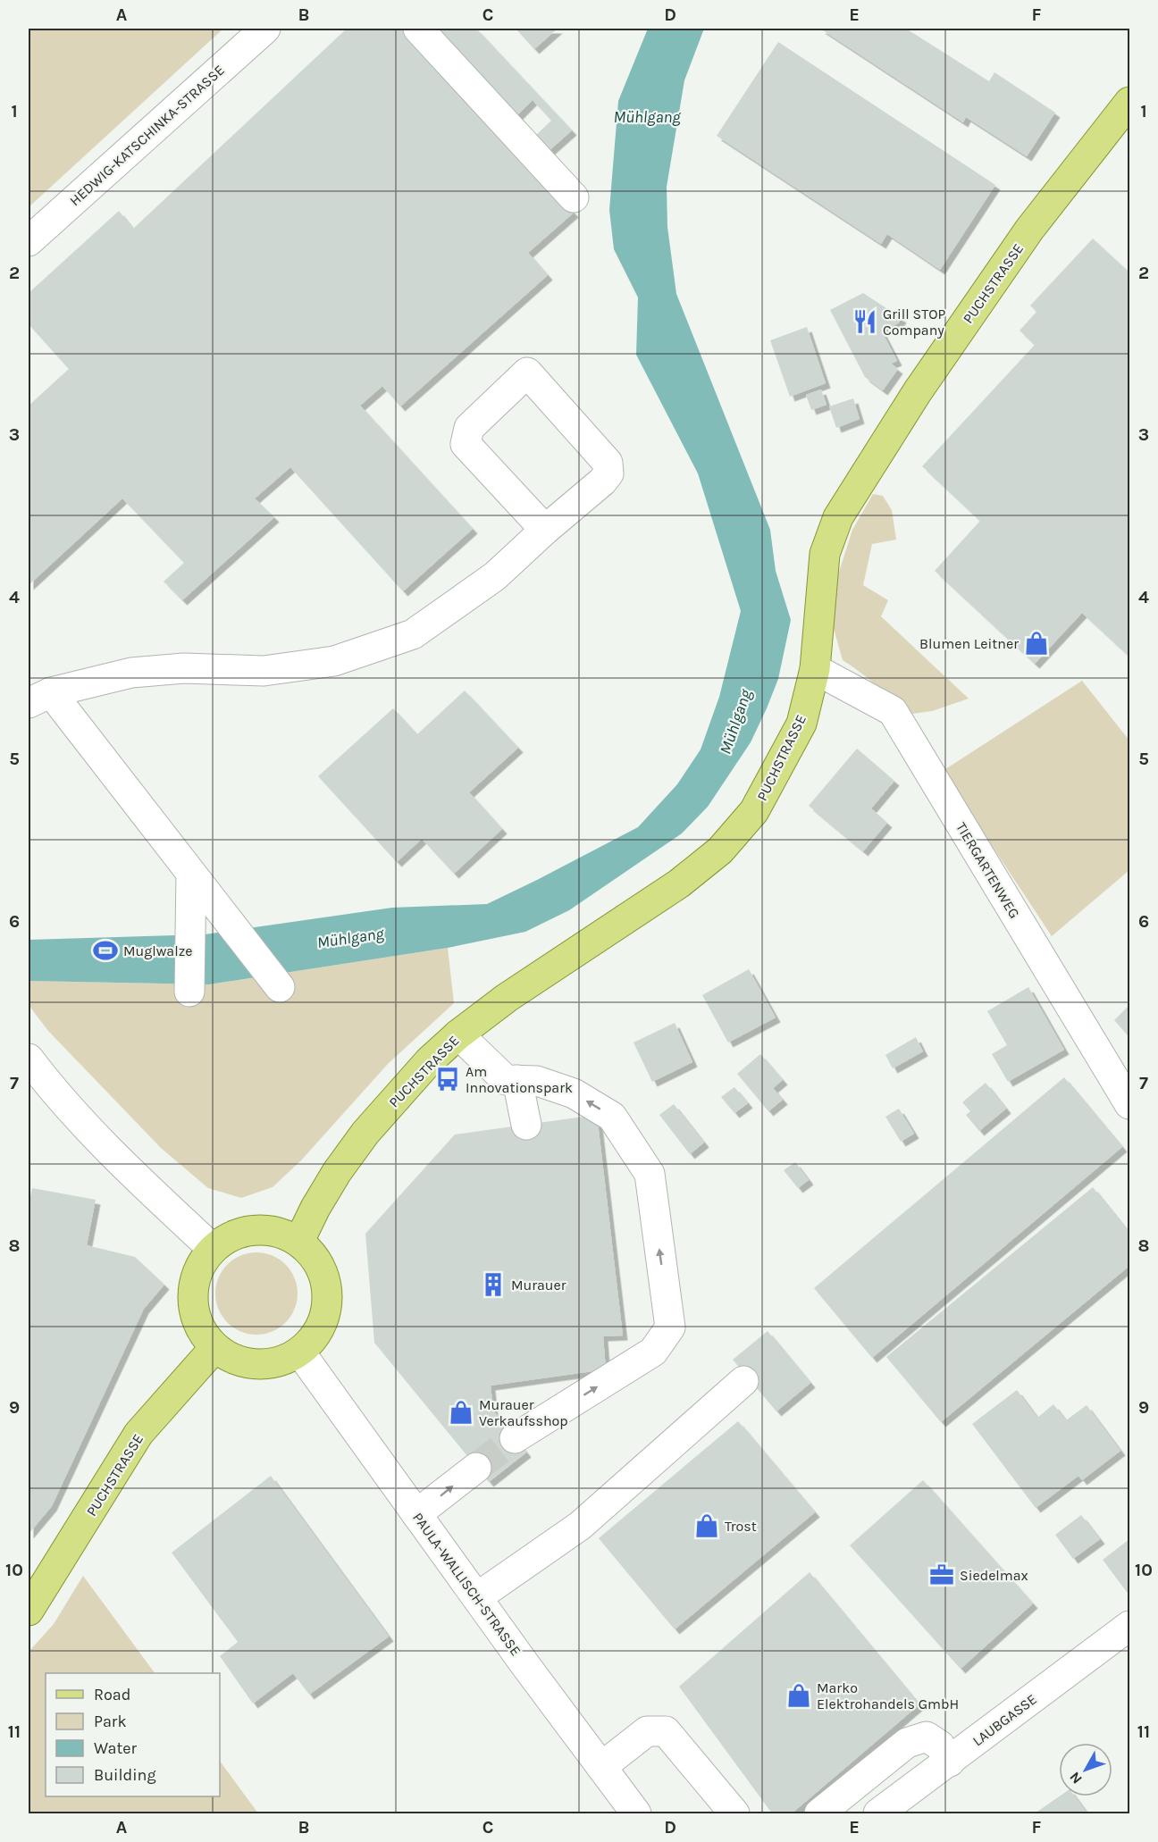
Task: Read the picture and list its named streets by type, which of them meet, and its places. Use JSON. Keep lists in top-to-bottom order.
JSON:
{
  "streets": {
    "main road": ["PUCHSTRASSE"],
    "street": [
      "HEDWIG-KATSCHINKA-STRASSE",
      "TIERGARTENWEG",
      "PAULA-WALLISCH-STRASSE",
      "LAUBGASSE"
    ]
  },
  "crossings": [
    ["PUCHSTRASSE", "TIERGARTENWEG"],
    ["PUCHSTRASSE", "PAULA-WALLISCH-STRASSE"]
  ],
  "water": ["Mühlgang"],
  "places": {
    "restaurant": ["Grill STOP Company"],
    "shop": [
      "Blumen Leitner",
      "Murauer Verkaufsshop",
      "Trost",
      "Marko Elektrohandels GmbH"
    ],
    "sports": ["Muglwalze"],
    "bus stop": ["Am Innovationspark"],
    "building": ["Murauer"],
    "office": ["Siedelmax"]
  },
  "legend": [
    "Road",
    "Park",
    "Water",
    "Building"
  ],
  "north": "bottom left",
  "grid": {
    "columns": [
      "A",
      "B",
      "C",
      "D",
      "E",
      "F"
    ],
    "rows": [
      "1",
      "2",
      "3",
      "4",
      "5",
      "6",
      "7",
      "8",
      "9",
      "10",
      "11"
    ]
  }
}
